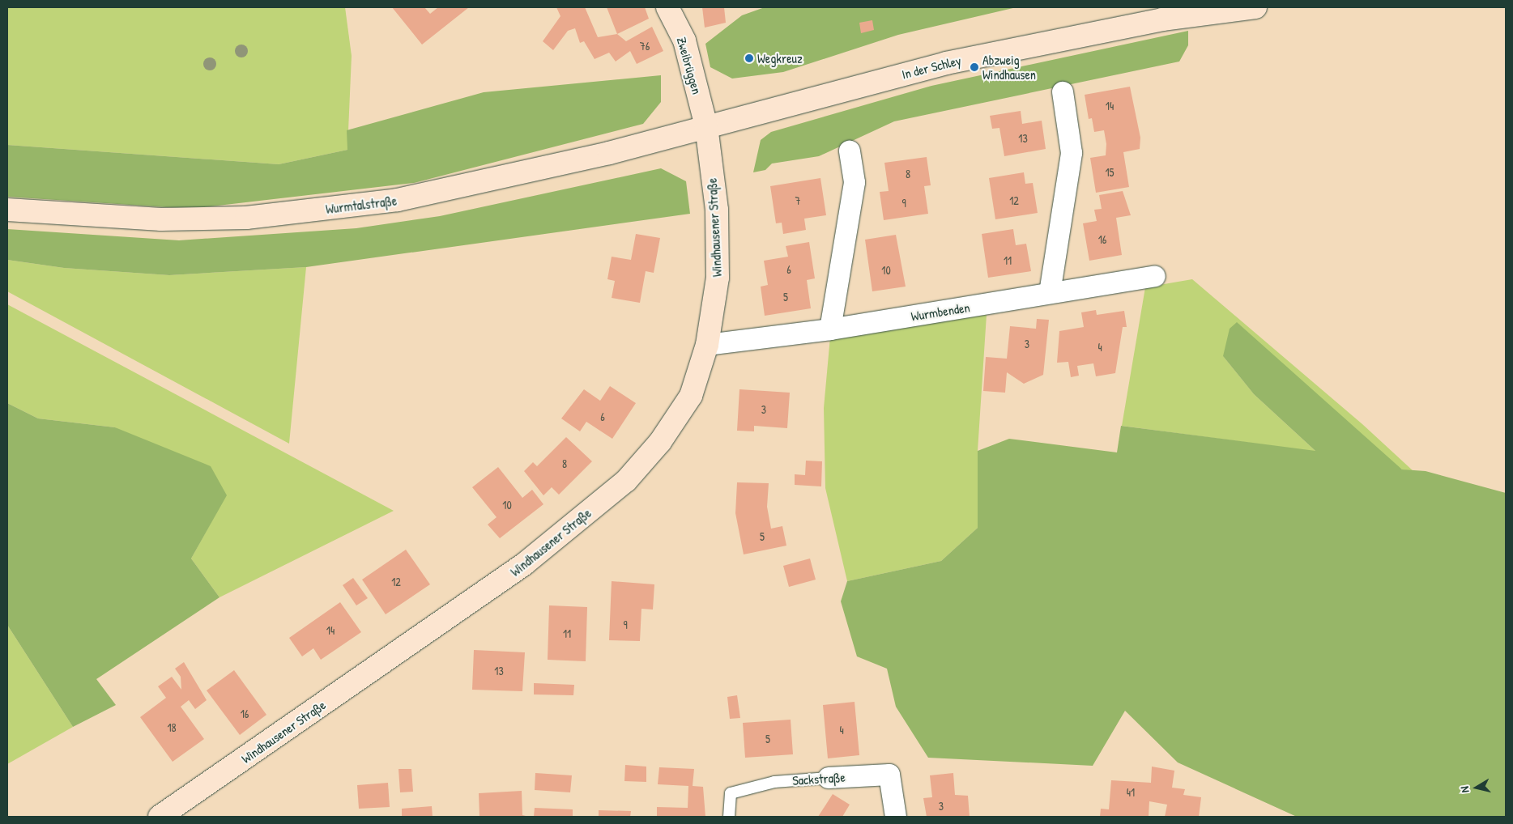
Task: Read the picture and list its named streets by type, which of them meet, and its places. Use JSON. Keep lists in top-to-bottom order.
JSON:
{
  "streets": {
    "street": [
      "Zweibrüggen",
      "In der Schley",
      "Wurmtalstraße",
      "Windhausener Straße",
      "Wurmbenden",
      "Sackstraße"
    ]
  },
  "crossings": [
    ["Zweibrüggen", "In der Schley"],
    ["Zweibrüggen", "Wurmtalstraße"],
    ["Zweibrüggen", "Windhausener Straße"],
    ["In der Schley", "Wurmtalstraße"],
    ["In der Schley", "Windhausener Straße"],
    ["Wurmtalstraße", "Windhausener Straße"],
    ["Windhausener Straße", "Wurmbenden"]
  ],
  "places": ["Wegkreuz", "Abzweig Windhausen"],
  "house_numbers": [
    "76",
    "14",
    "13",
    "15",
    "8",
    "7",
    "12",
    "9",
    "16",
    "11",
    "6",
    "10",
    "5",
    "3",
    "4",
    "3",
    "6",
    "8",
    "10",
    "5",
    "12",
    "9",
    "14",
    "11",
    "13",
    "16",
    "18",
    "4",
    "5",
    "41",
    "3"
  ],
  "north": "left"
}
